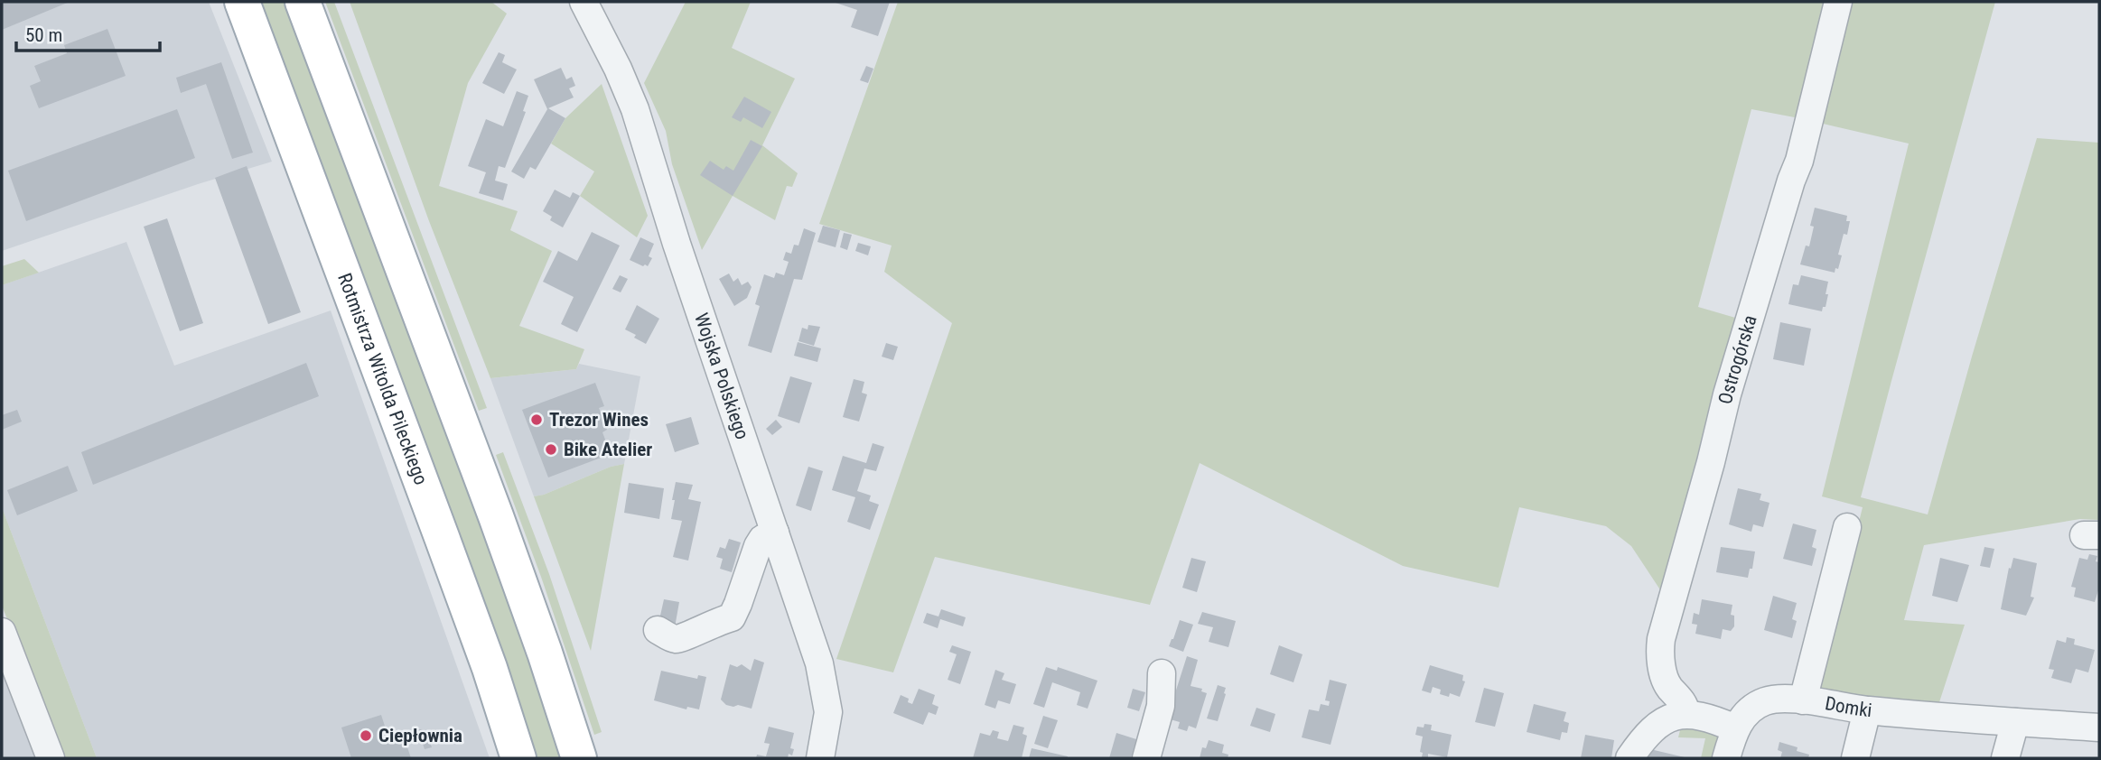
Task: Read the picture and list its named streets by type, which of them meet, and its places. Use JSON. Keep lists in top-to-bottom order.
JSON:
{
  "streets": {
    "main road": ["Rotmistrza Witolda Pileckiego"],
    "street": ["Ostrogórska", "Wojska Polskiego", "Domki"]
  },
  "places": ["Trezor Wines", "Bike Atelier", "Ciepłownia"],
  "scale_bar": "50 m"
}
